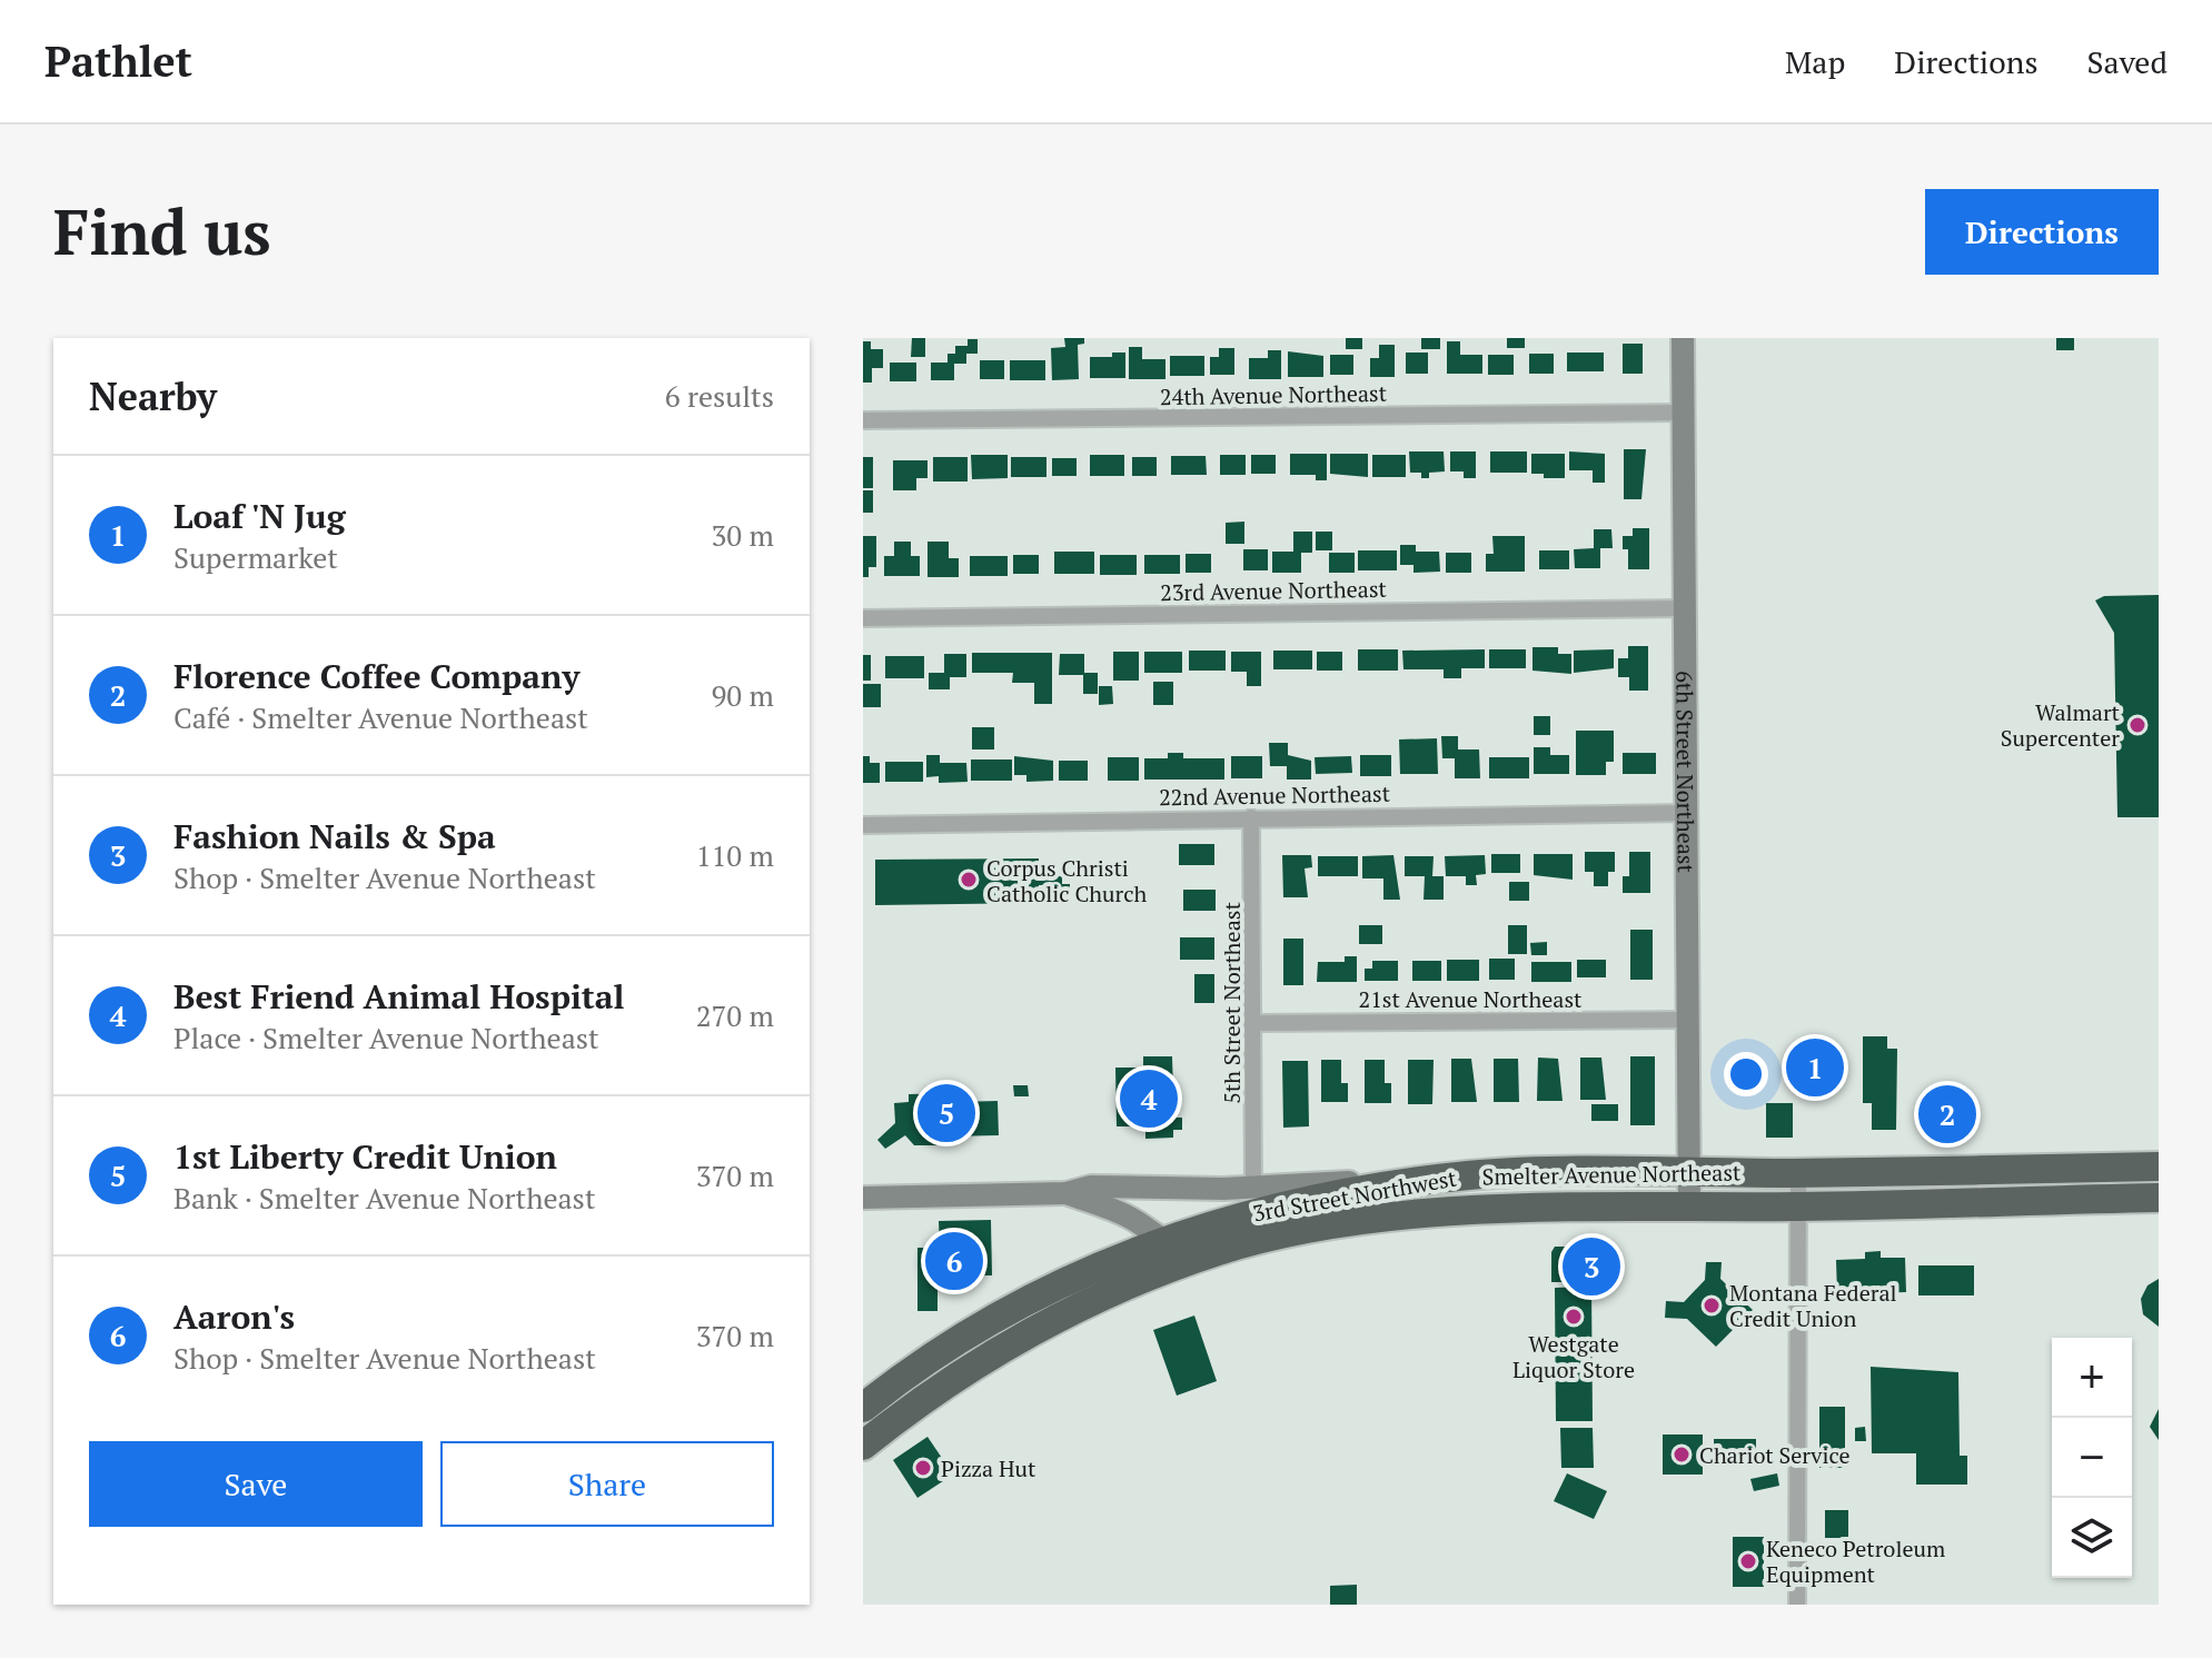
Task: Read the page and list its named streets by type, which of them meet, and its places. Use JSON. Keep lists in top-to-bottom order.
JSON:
{
  "streets": {
    "highway": ["Smelter Avenue Northeast", "3rd Street Northwest"],
    "street": [
      "24th Avenue Northeast",
      "23rd Avenue Northeast",
      "6th Street Northeast",
      "22nd Avenue Northeast",
      "21st Avenue Northeast",
      "5th Street Northeast"
    ]
  },
  "crossings": [
    ["24th Avenue Northeast", "6th Street Northeast"],
    ["23rd Avenue Northeast", "6th Street Northeast"],
    ["6th Street Northeast", "22nd Avenue Northeast"],
    ["6th Street Northeast", "21st Avenue Northeast"],
    ["6th Street Northeast", "Smelter Avenue Northeast"],
    ["22nd Avenue Northeast", "5th Street Northeast"],
    ["21st Avenue Northeast", "5th Street Northeast"],
    ["5th Street Northeast", "Smelter Avenue Northeast"],
    ["Smelter Avenue Northeast", "3rd Street Northwest"]
  ],
  "places": [
    "Walmart Supercenter",
    "Corpus Christi Catholic Church",
    "Montana Federal Credit Union",
    "Westgate Liquor Store",
    "Chariot Service",
    "Pizza Hut",
    "Keneco Petroleum Equipment"
  ],
  "page": {
    "header": "Pathlet",
    "nav": ["Map", "Directions", "Saved"],
    "buttons": [
      "Directions",
      ["Save", "Share"]
    ],
    "title": "Find us",
    "heading": ["Nearby", "6 results"],
    "list": [
      {
        "mark": "1",
        "name": "Loaf 'N Jug",
        "note": "Supermarket",
        "value": "30 m"
      },
      {
        "mark": "2",
        "name": "Florence Coffee Company",
        "note": "Café · Smelter Avenue Northeast",
        "value": "90 m"
      },
      {
        "mark": "3",
        "name": "Fashion Nails & Spa",
        "note": "Shop · Smelter Avenue Northeast",
        "value": "110 m"
      },
      {
        "mark": "4",
        "name": "Best Friend Animal Hospital",
        "note": "Place · Smelter Avenue Northeast",
        "value": "270 m"
      },
      {
        "mark": "5",
        "name": "1st Liberty Credit Union",
        "note": "Bank · Smelter Avenue Northeast",
        "value": "370 m"
      },
      {
        "mark": "6",
        "name": "Aaron's",
        "note": "Shop · Smelter Avenue Northeast",
        "value": "370 m"
      }
    ],
    "pins": [
      "1",
      "4",
      "5",
      "2",
      "6",
      "3"
    ],
    "map_buttons": ["+", "−"]
  }
}
